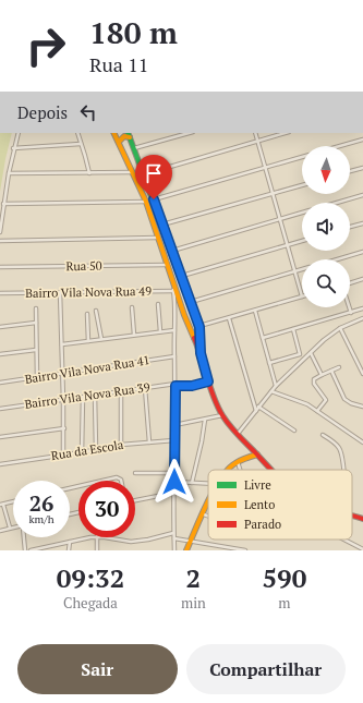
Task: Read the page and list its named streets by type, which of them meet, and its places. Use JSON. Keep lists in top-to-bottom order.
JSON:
{
  "streets": {
    "street": [
      "Rua 50",
      "Bairro Vila Nova Rua 49",
      "Bairro Vila Nova Rua 41",
      "Bairro Vila Nova Rua 39",
      "Rua da Escola"
    ]
  },
  "legend": ["Livre", "Lento", "Parado"],
  "north": "bottom",
  "page": {
    "turn": ["180 m", "Rua 11"],
    "then": "Depois",
    "speed": "26 km/h",
    "limit": "30",
    "eta": [
      "09:32",
      "Chegada",
      "2",
      "min",
      "590",
      "m"
    ],
    "buttons": ["Sair", "Compartilhar"]
  }
}
